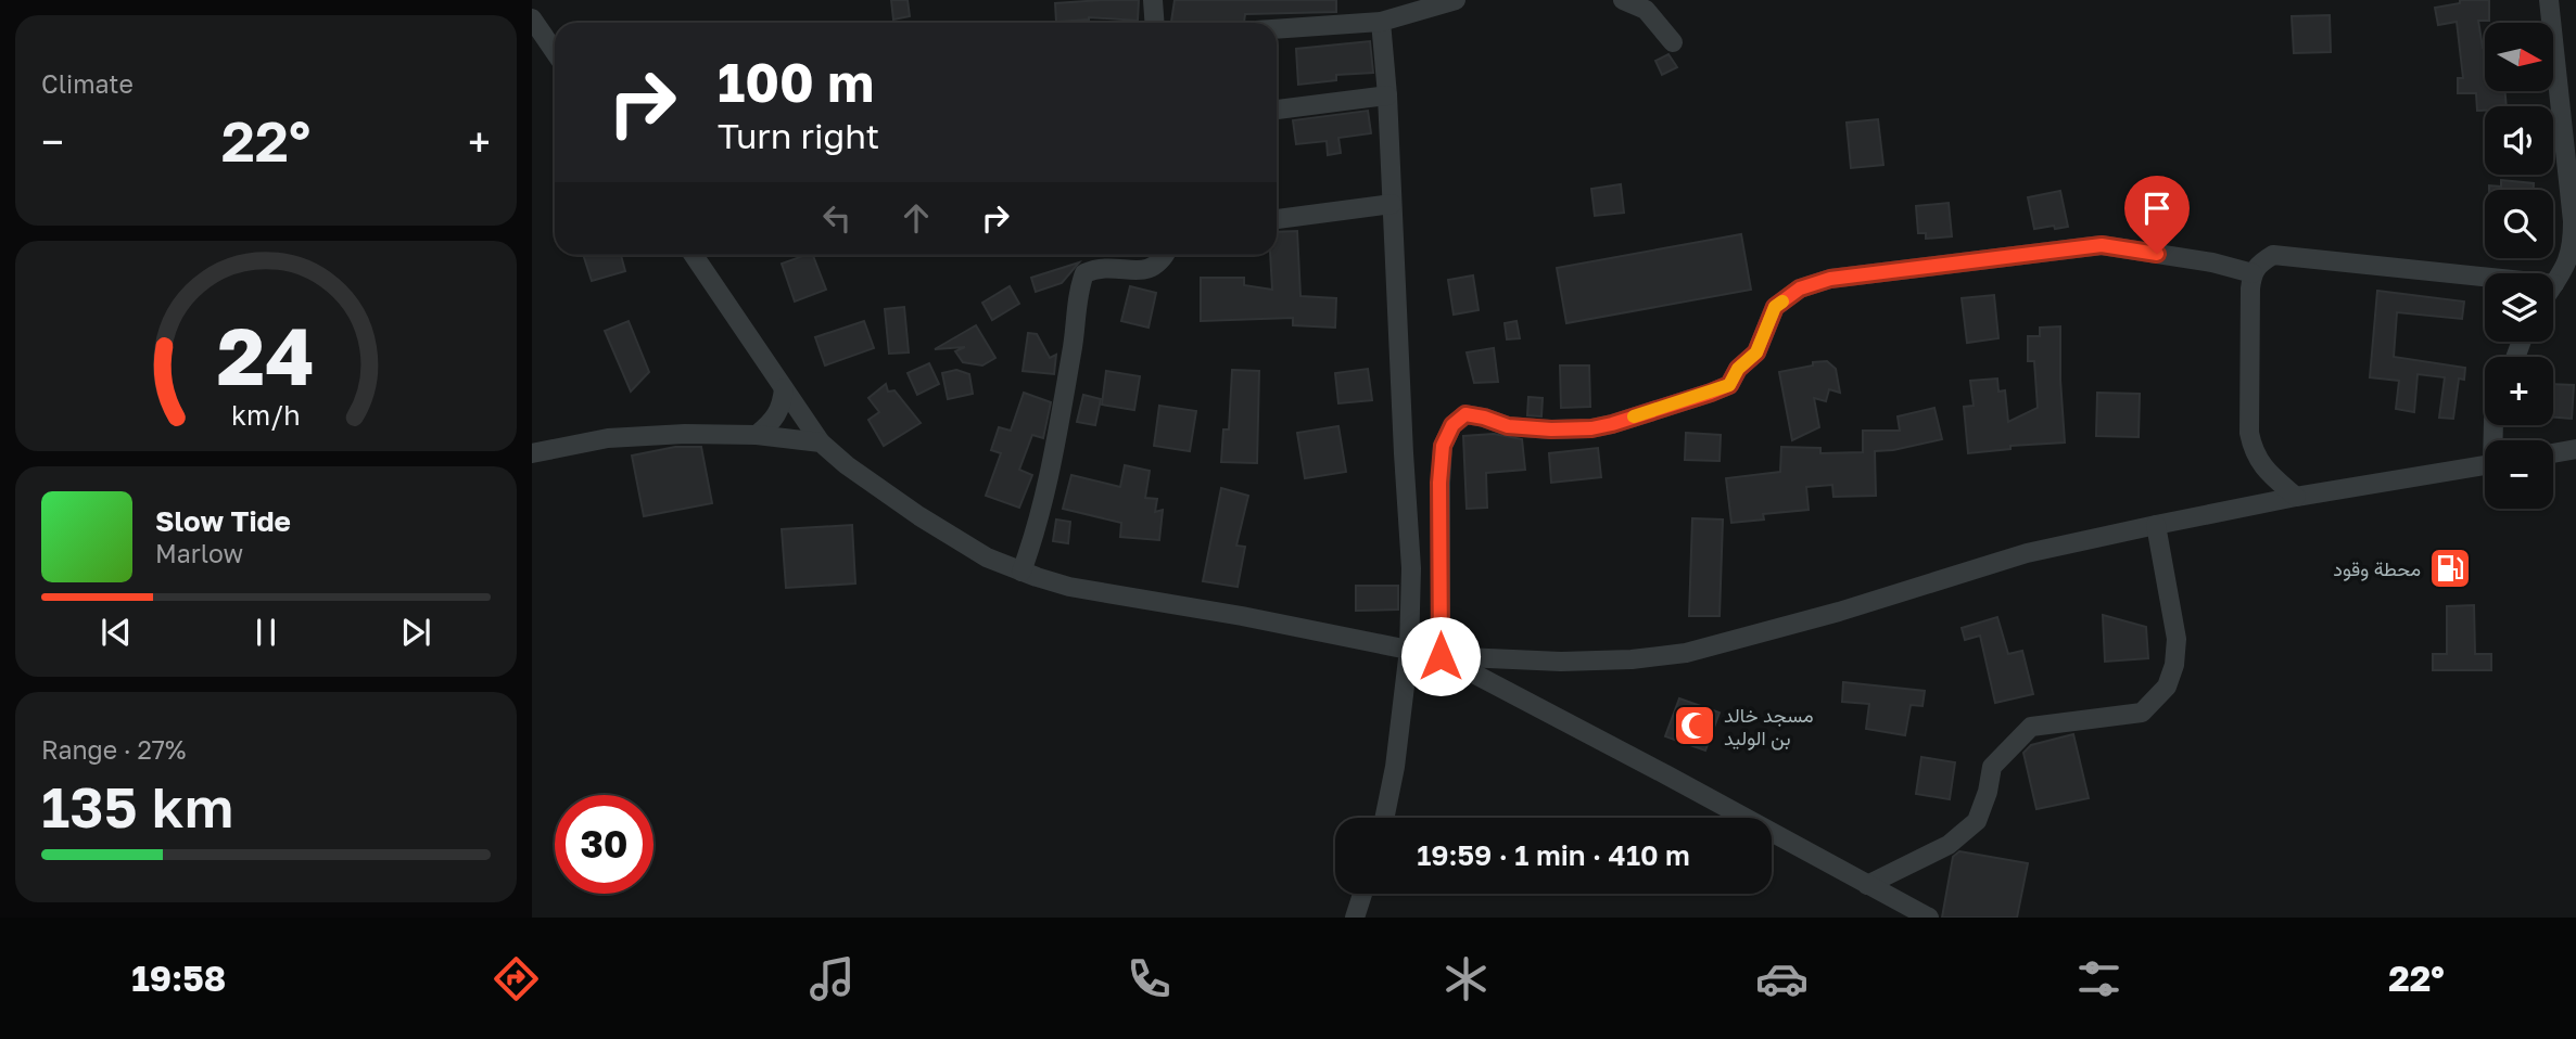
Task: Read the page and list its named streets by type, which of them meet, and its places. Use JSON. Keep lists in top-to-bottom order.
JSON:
{
  "places": {
    "fuel station": ["محطة وقود"],
    "mosque": ["مسجد خالد بن الوليد"]
  },
  "north": "right",
  "page": {
    "tile": [
      "Climate",
      ["Range · 27%", "135 km"]
    ],
    "map_buttons": ["+", "−"],
    "turn": ["100 m", "Turn right"],
    "heat": ["−", "22°", "+"],
    "song": ["Slow Tide", "Marlow"],
    "limit": "30",
    "trip": "19:59 · 1 min · 410 m",
    "tabs": ["19:58", "22°"],
    "gauge": ["24", "km/h"]
  }
}
